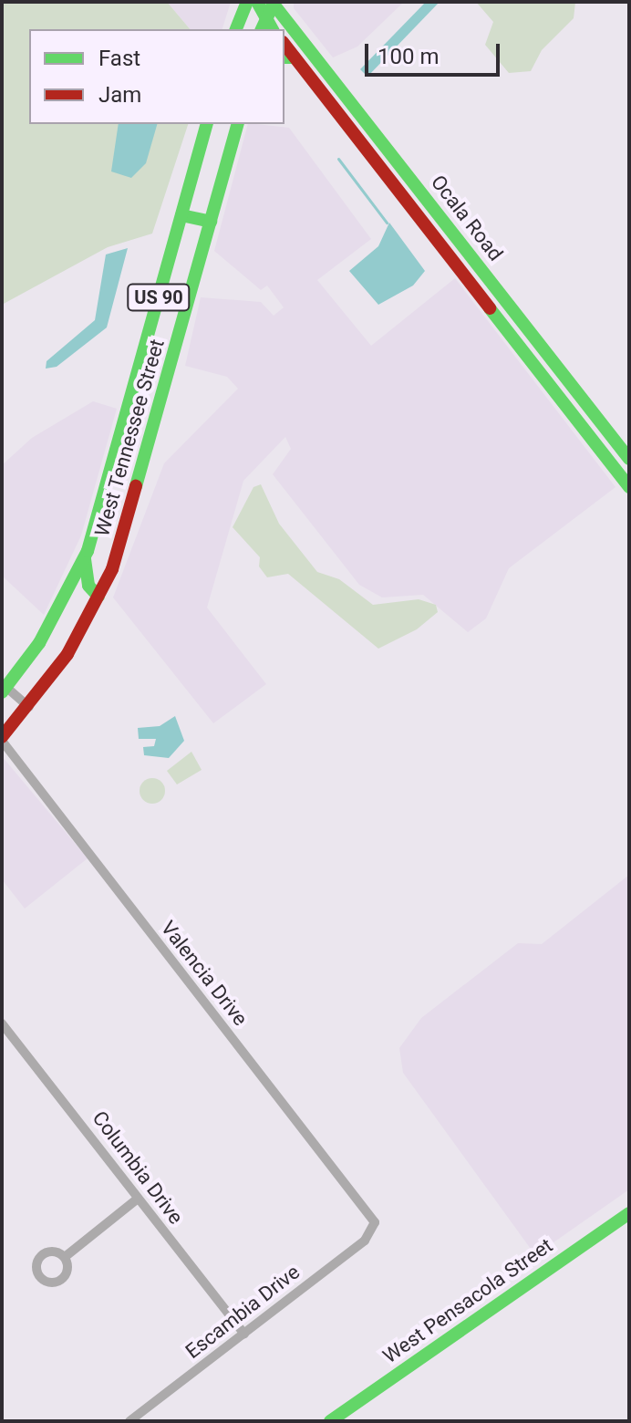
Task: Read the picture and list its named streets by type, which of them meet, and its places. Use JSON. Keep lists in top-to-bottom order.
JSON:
{
  "streets": {
    "main road": [
      "Ocala Road",
      "US 90",
      "West Tennessee Street",
      "West Pensacola Street"
    ],
    "street": ["Valencia Drive", "Columbia Drive", "Escambia Drive"]
  },
  "crossings": [
    ["West Tennessee Street", "Valencia Drive"],
    ["Valencia Drive", "Escambia Drive"],
    ["Columbia Drive", "Escambia Drive"]
  ],
  "legend": ["Fast", "Jam"],
  "scale_bar": "100 m"
}
